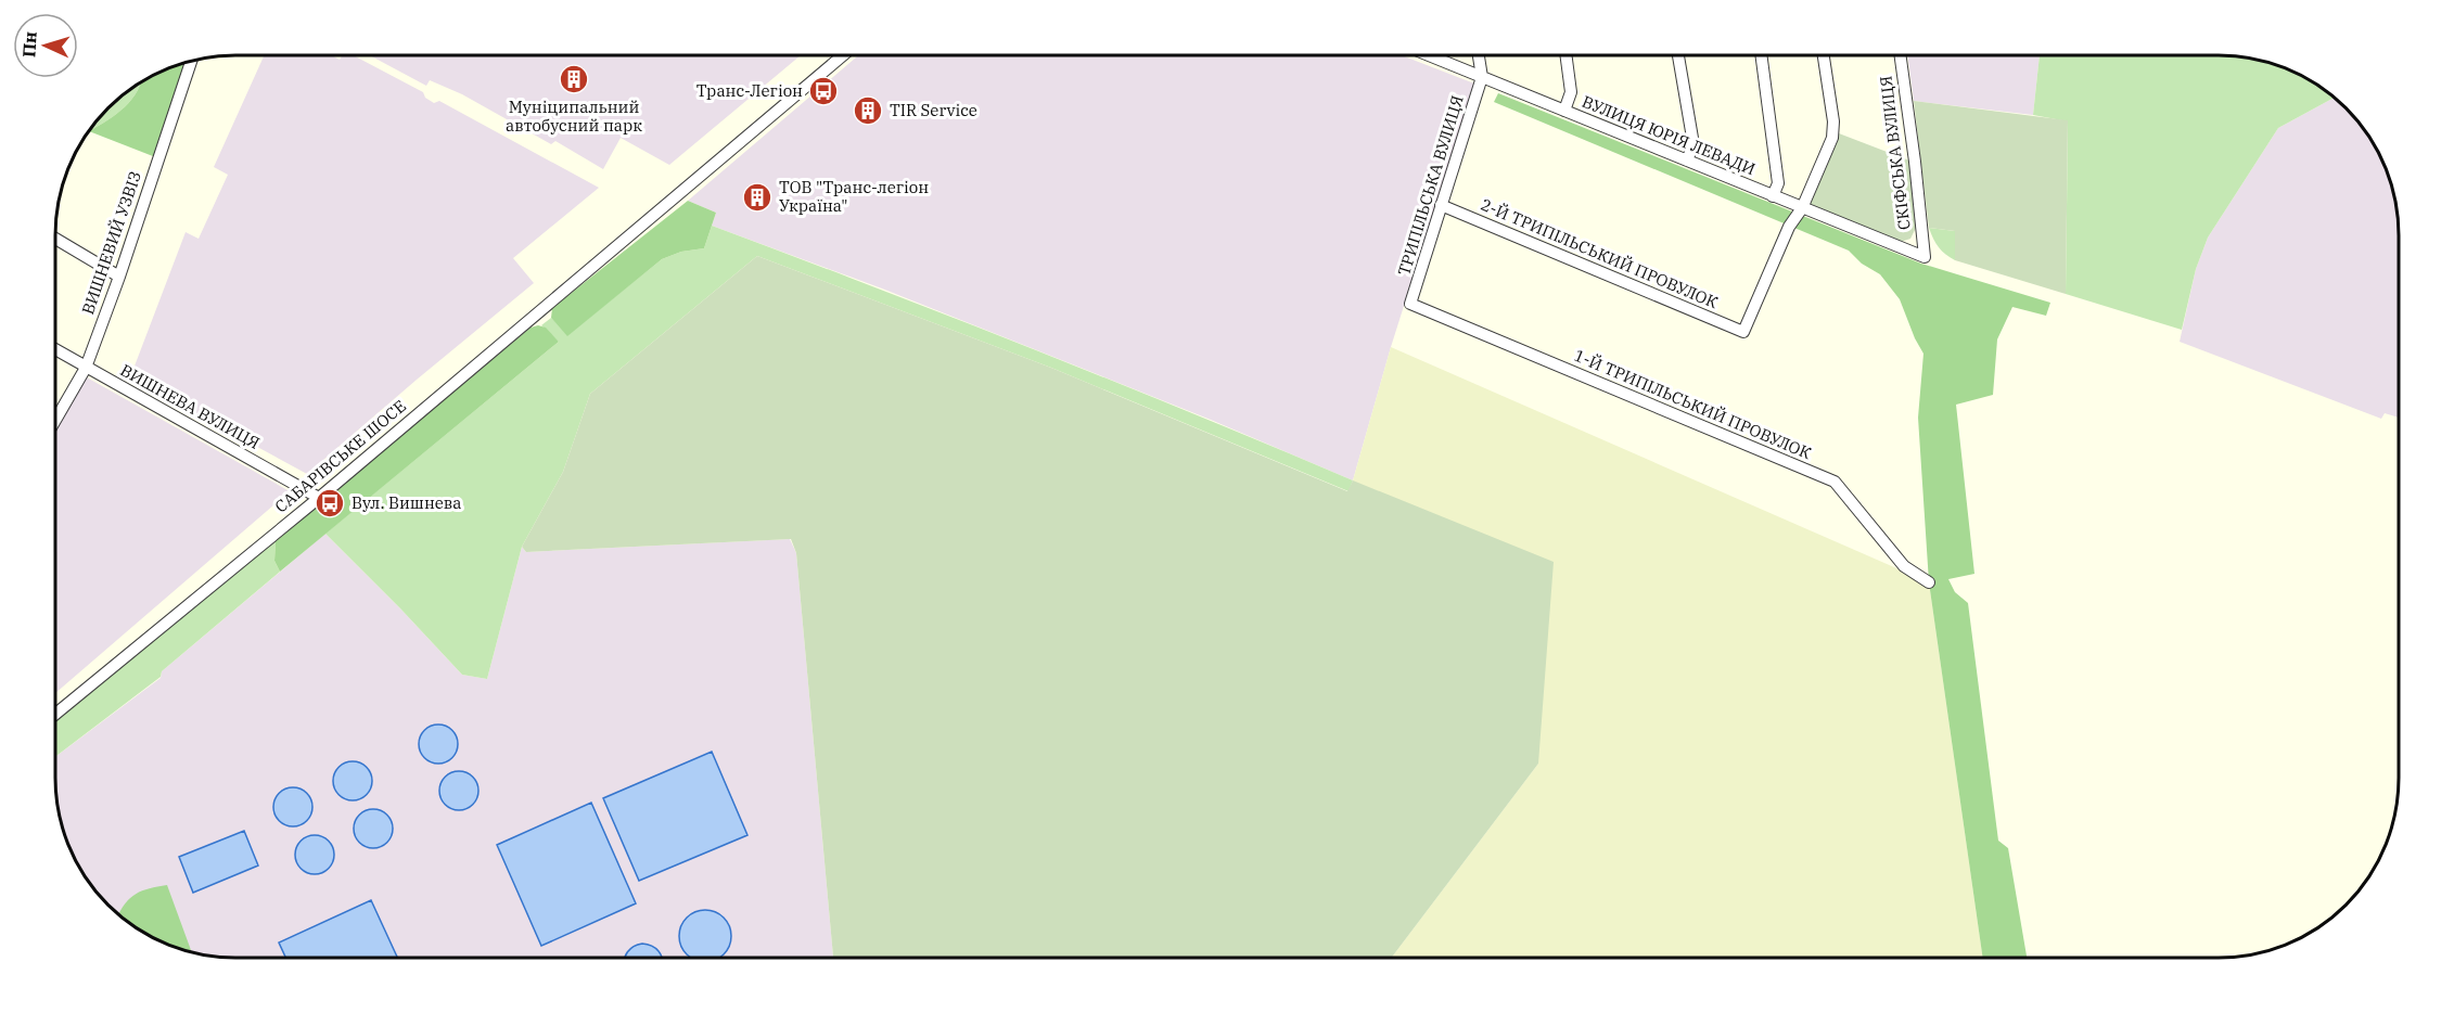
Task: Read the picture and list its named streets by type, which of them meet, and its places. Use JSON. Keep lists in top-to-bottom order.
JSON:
{
  "streets": {
    "street": [
      "ВУЛИЦЯ ЮРІЯ ЛЕВАДИ",
      "СКІФСЬКА ВУЛИЦЯ",
      "ТРИПІЛЬСЬКА ВУЛИЦЯ",
      "ВИШНЕВИЙ УЗВІЗ",
      "2-Й ТРИПІЛЬСЬКИЙ ПРОВУЛОК",
      "1-Й ТРИПІЛЬСЬКИЙ ПРОВУЛОК",
      "ВИШНЕВА ВУЛИЦЯ",
      "САБАРІВСЬКЕ ШОСЕ"
    ]
  },
  "crossings": [
    ["ВУЛИЦЯ ЮРІЯ ЛЕВАДИ", "СКІФСЬКА ВУЛИЦЯ"],
    ["ВУЛИЦЯ ЮРІЯ ЛЕВАДИ", "ТРИПІЛЬСЬКА ВУЛИЦЯ"],
    ["ВУЛИЦЯ ЮРІЯ ЛЕВАДИ", "2-Й ТРИПІЛЬСЬКИЙ ПРОВУЛОК"],
    ["ТРИПІЛЬСЬКА ВУЛИЦЯ", "2-Й ТРИПІЛЬСЬКИЙ ПРОВУЛОК"],
    ["ТРИПІЛЬСЬКА ВУЛИЦЯ", "1-Й ТРИПІЛЬСЬКИЙ ПРОВУЛОК"],
    ["ВИШНЕВИЙ УЗВІЗ", "ВИШНЕВА ВУЛИЦЯ"],
    ["ВИШНЕВА ВУЛИЦЯ", "САБАРІВСЬКЕ ШОСЕ"]
  ],
  "places": {
    "building": ["Муніципальний автобусний парк", "TIR Service", "ТОВ \"Транс-легіон Україна\""],
    "bus stop": ["Транс-Легіон", "Вул. Вишнева"]
  },
  "north": "left"
}
